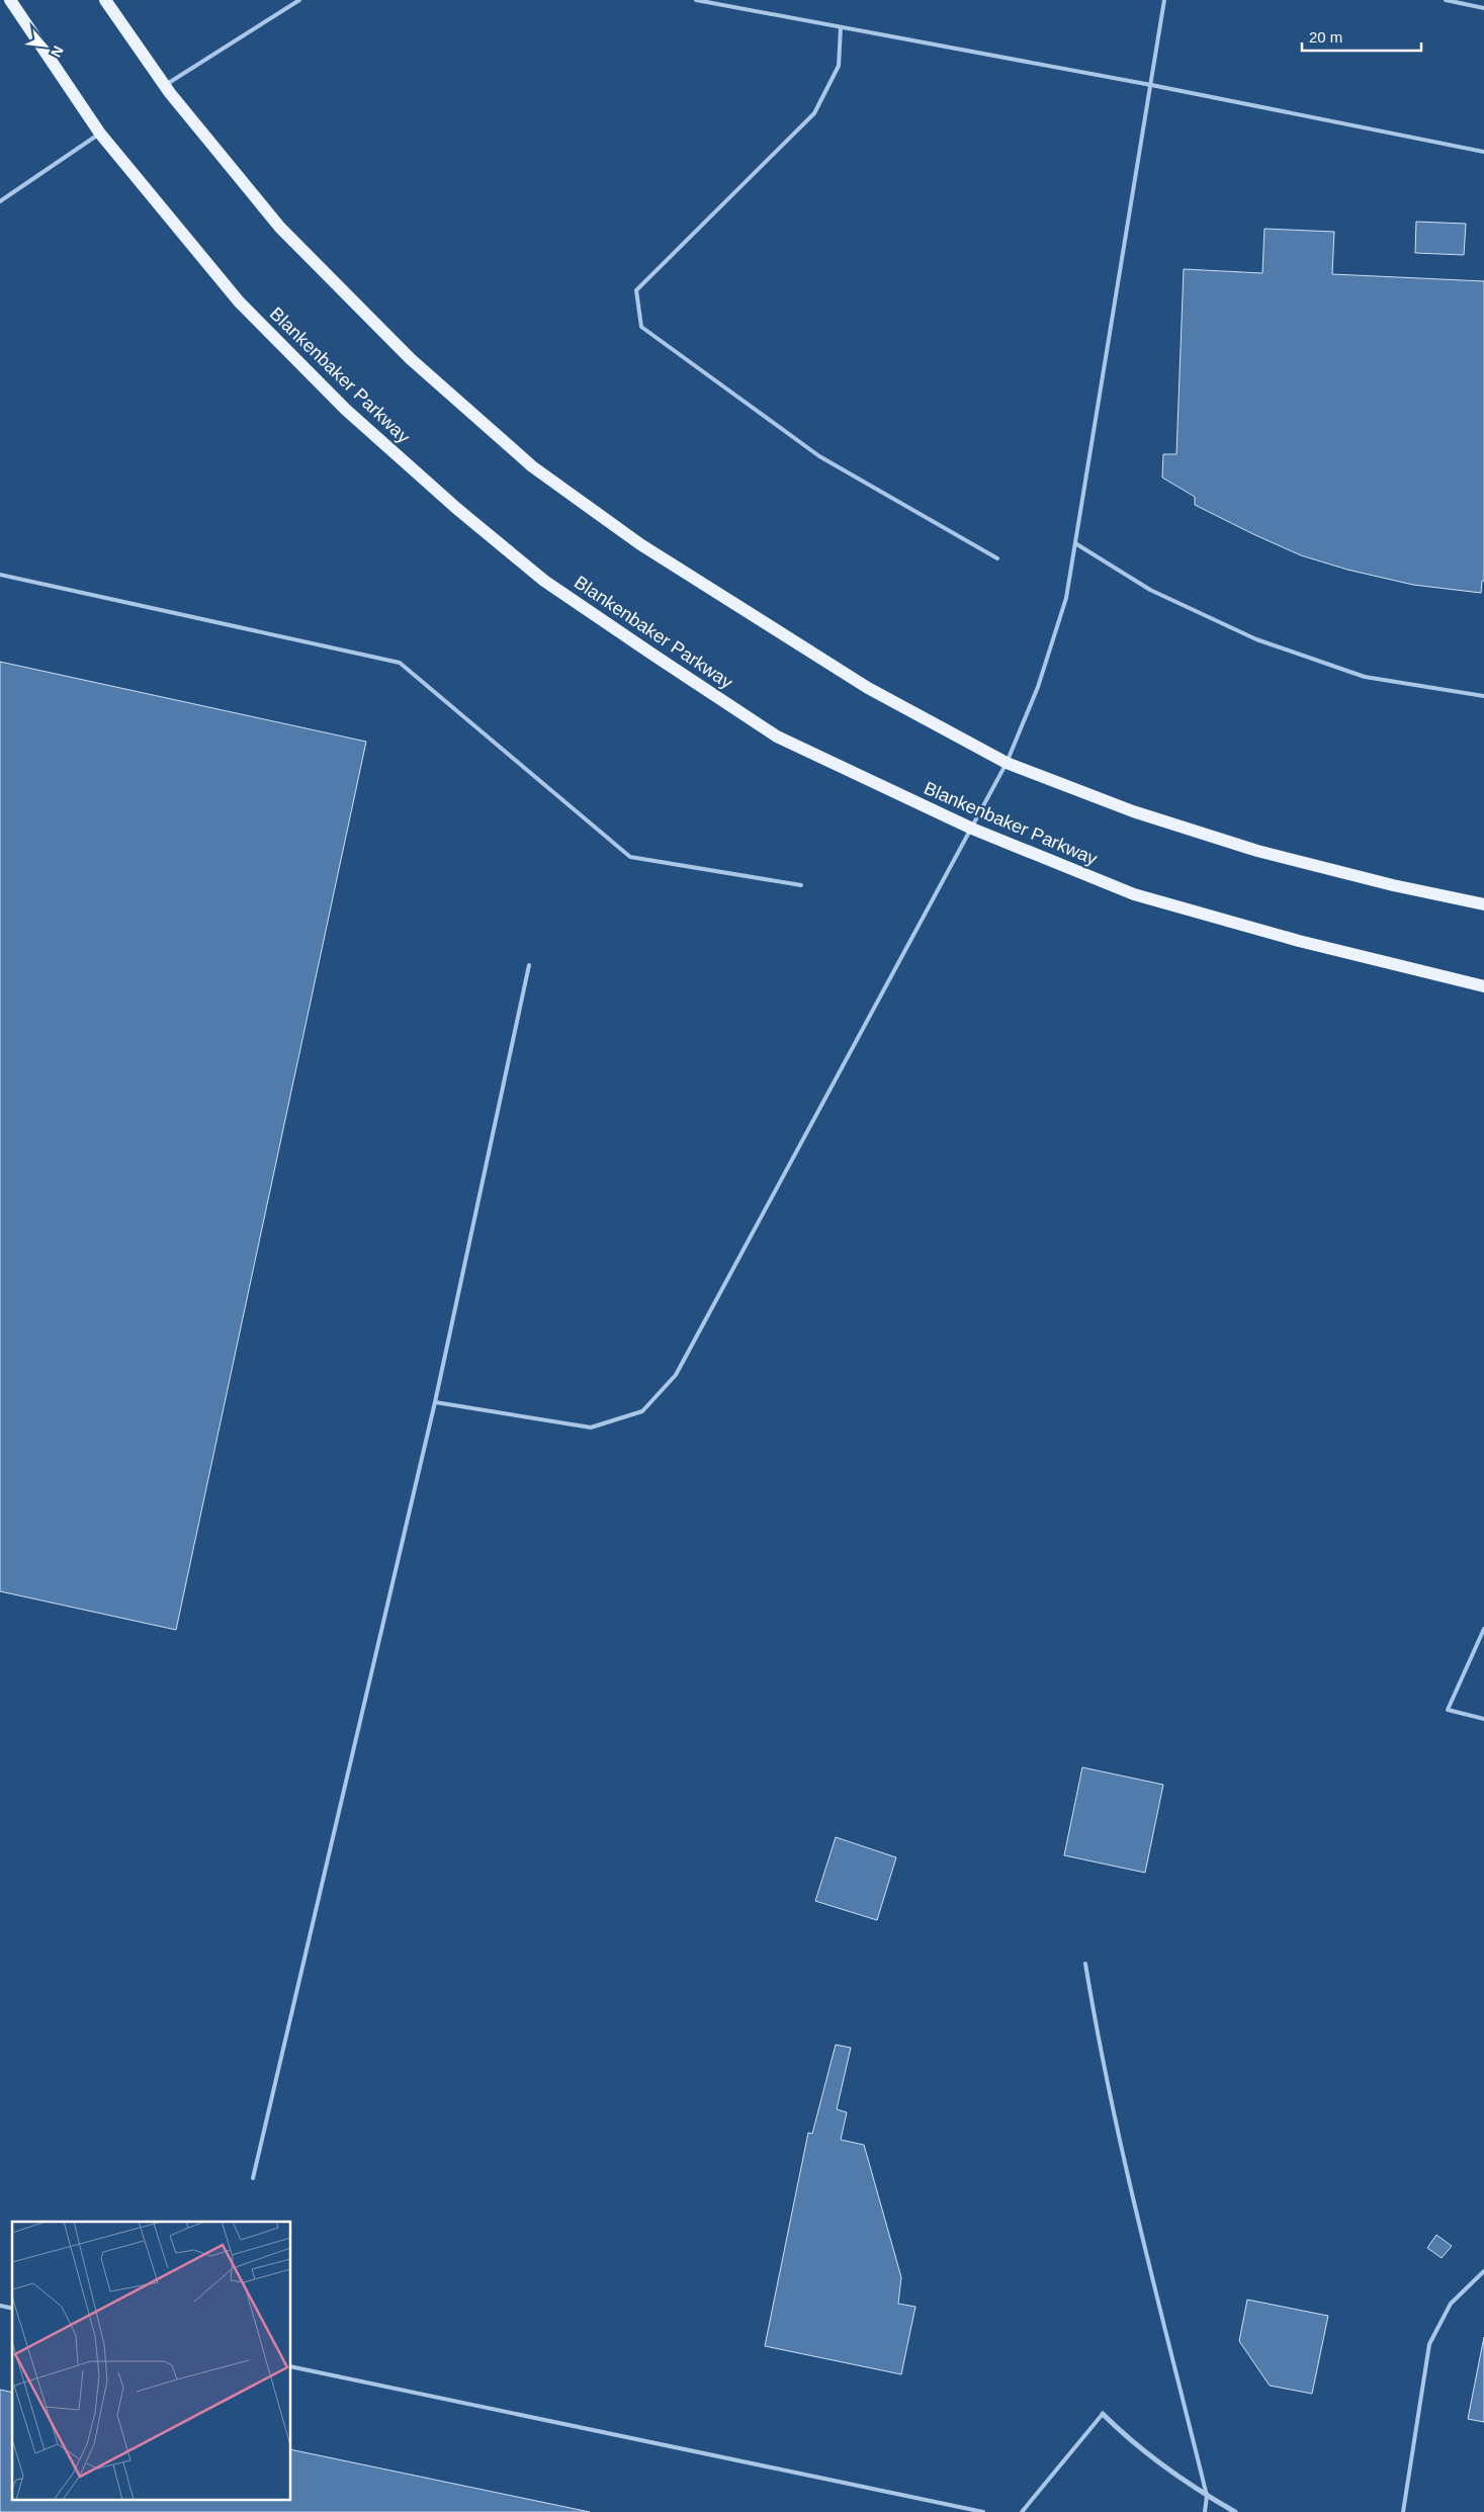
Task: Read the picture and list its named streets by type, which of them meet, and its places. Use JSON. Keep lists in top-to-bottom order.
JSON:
{
  "streets": {
    "main road": ["Blankenbaker Parkway"]
  },
  "scale_bar": "20 m",
  "north": "bottom right"
}
